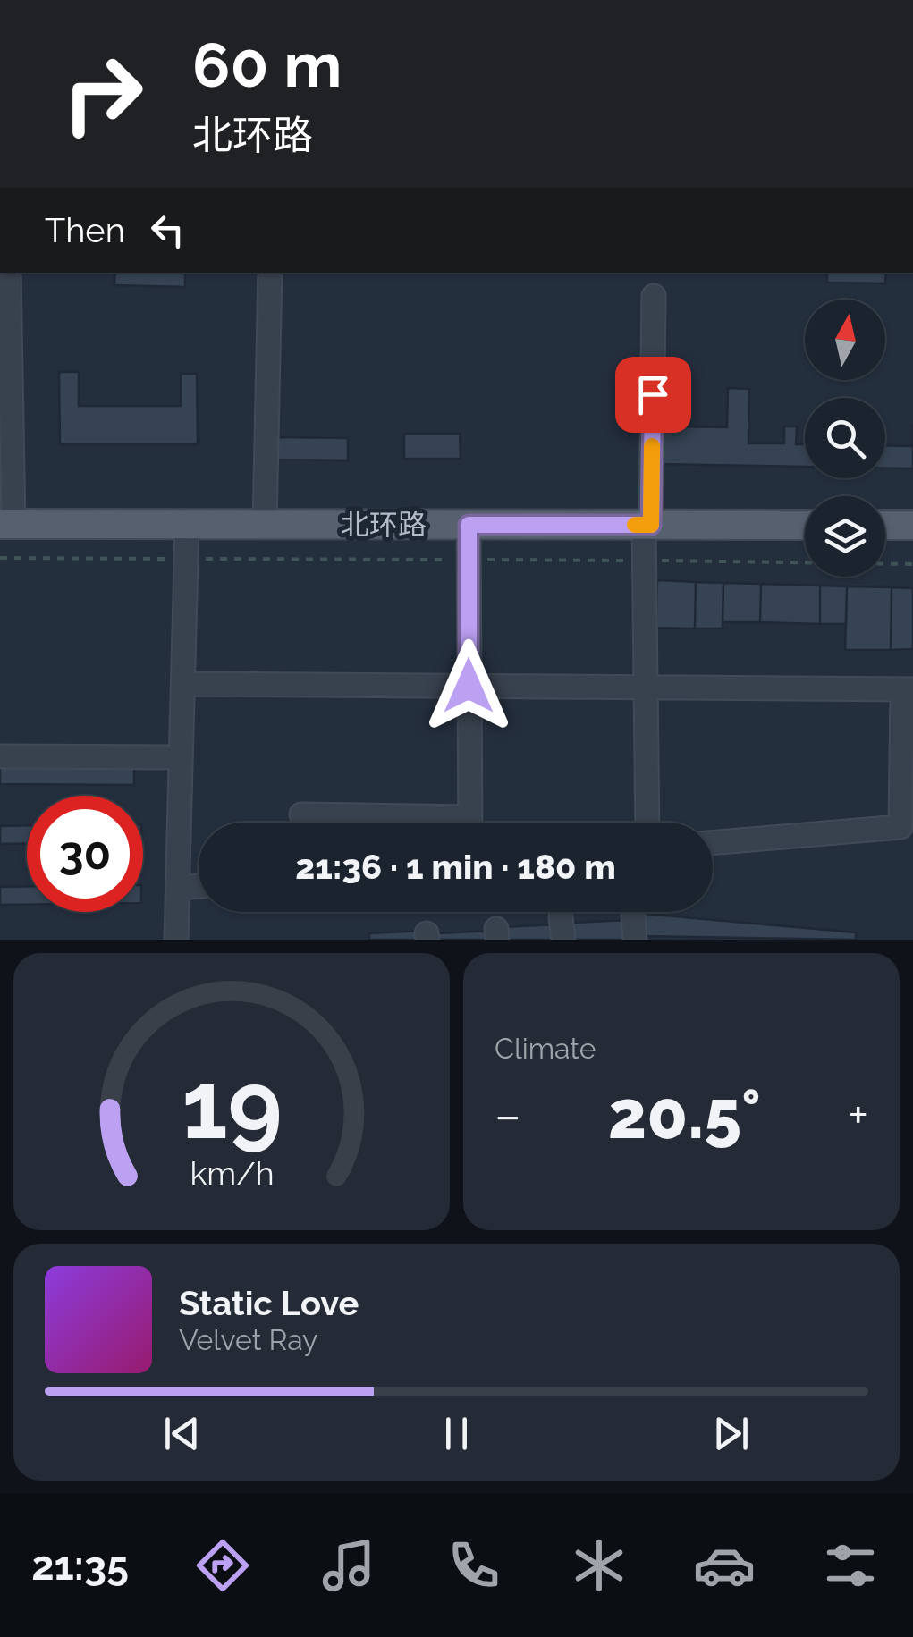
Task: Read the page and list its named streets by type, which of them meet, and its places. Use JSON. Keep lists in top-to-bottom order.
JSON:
{
  "streets": {
    "main road": ["北环路"]
  },
  "north": "top",
  "page": {
    "turn": ["60 m", "北环路"],
    "then": "Then",
    "limit": "30",
    "trip": "21:36 · 1 min · 180 m",
    "tile": "Climate",
    "heat": ["−", "20.5°", "+"],
    "song": ["Static Love", "Velvet Ray"],
    "tabs": "21:35",
    "gauge": ["19", "km/h"]
  }
}
